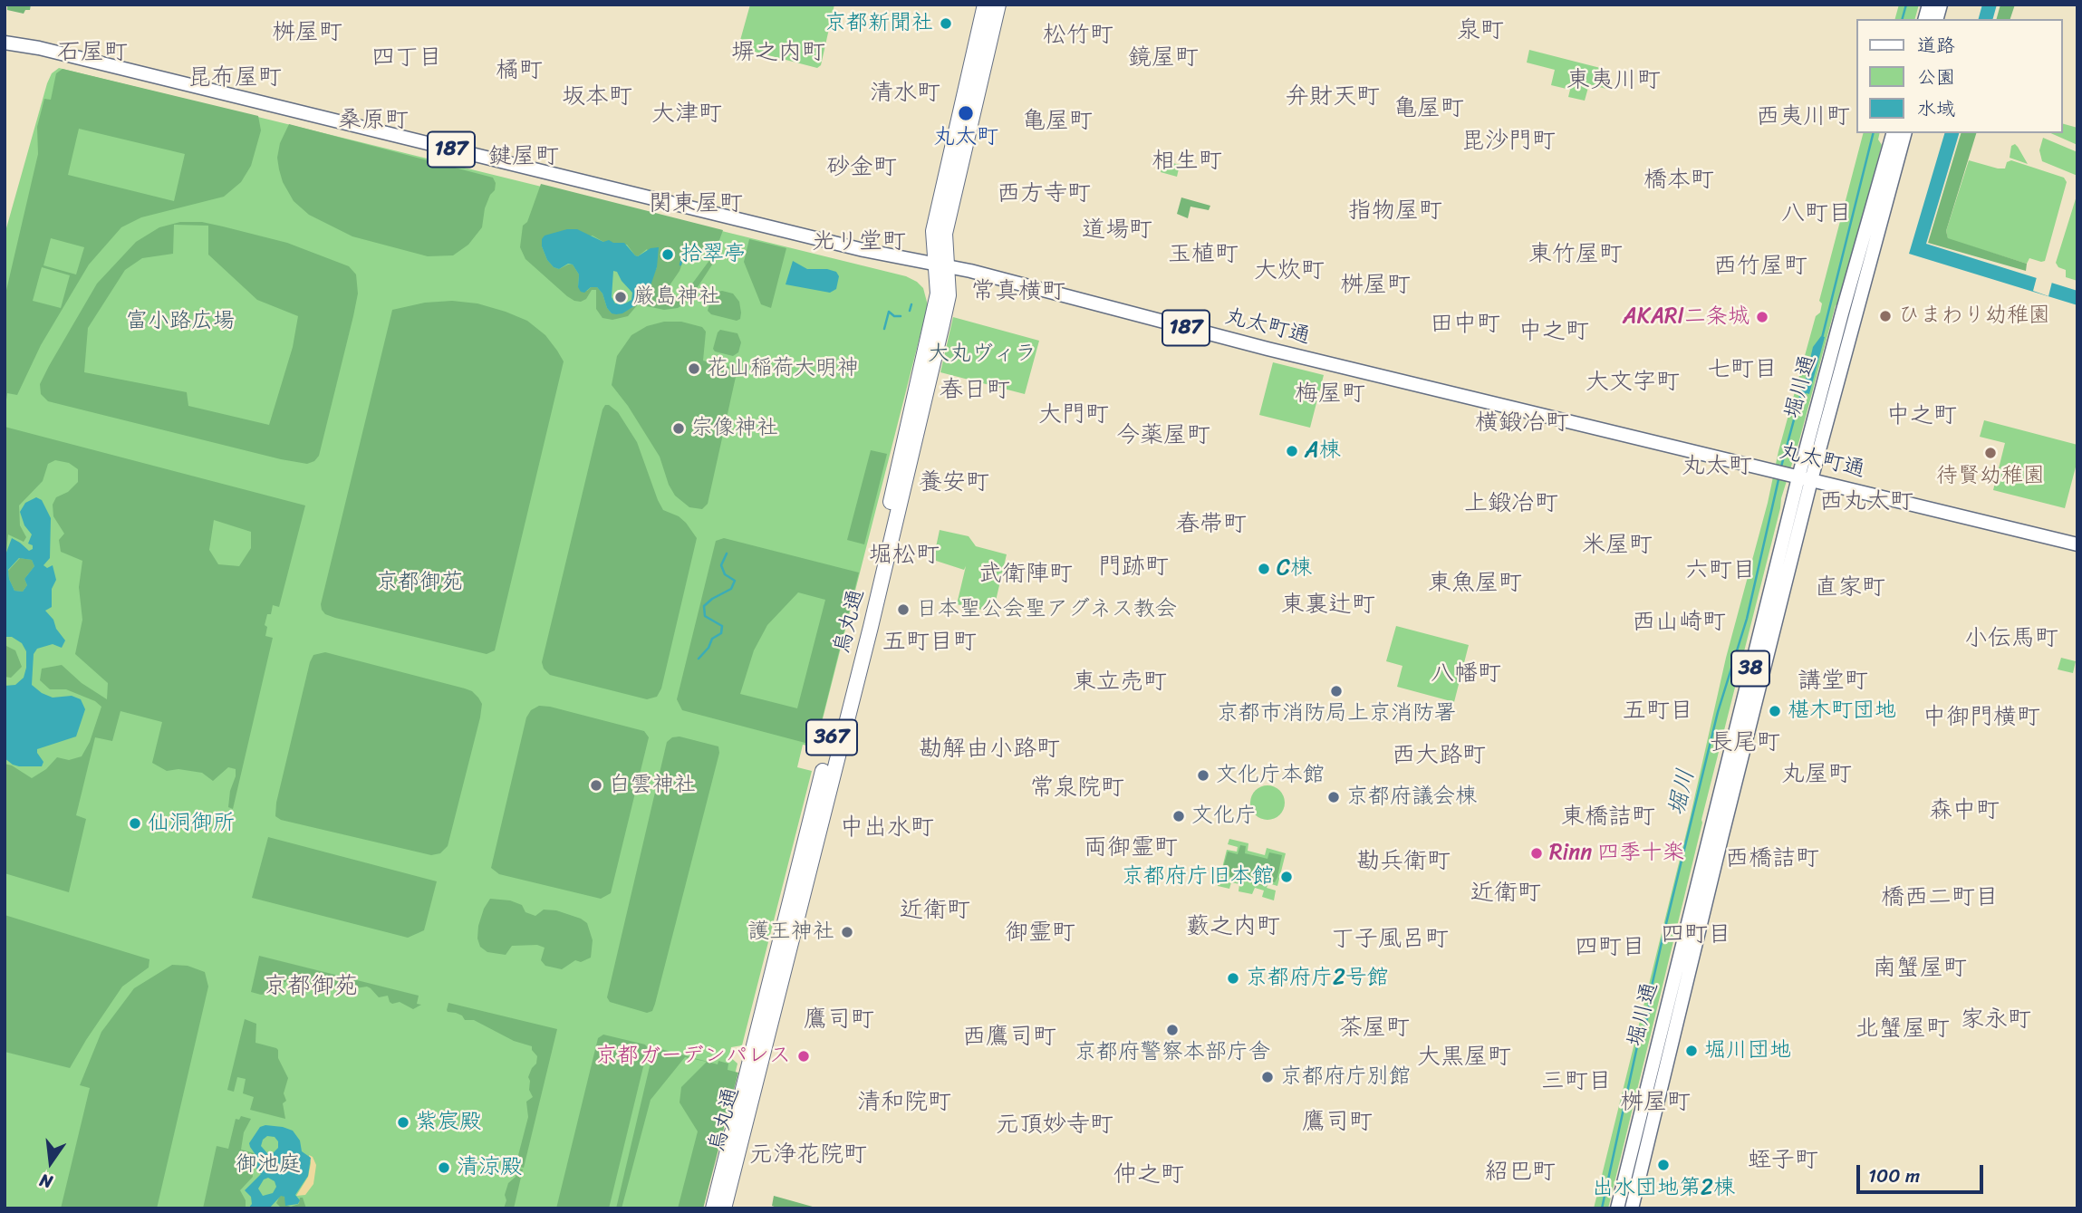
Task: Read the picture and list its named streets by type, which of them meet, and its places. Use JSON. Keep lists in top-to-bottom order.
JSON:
{
  "streets": {
    "highway": ["烏丸通", "367"],
    "main road": [
      "187",
      "丸太町通",
      "堀川通",
      "38"
    ]
  },
  "crossings": [
    ["丸太町通", "堀川通"],
    ["丸太町通", "烏丸通"]
  ],
  "districts": [
    "泉町",
    "桝屋町",
    "松竹町",
    "石屋町",
    "塀之内町",
    "四丁目",
    "鏡屋町",
    "橘町",
    "昆布屋町",
    "東夷川町",
    "清水町",
    "坂本町",
    "弁財天町",
    "亀屋町",
    "大津町",
    "西夷川町",
    "桑原町",
    "亀屋町",
    "毘沙門町",
    "鍵屋町",
    "相生町",
    "砂金町",
    "橋本町",
    "西方寺町",
    "関東屋町",
    "指物屋町",
    "八町目",
    "道場町",
    "光リ堂町",
    "玉植町",
    "東竹屋町",
    "西竹屋町",
    "大炊町",
    "桝屋町",
    "常真横町",
    "田中町",
    "中之町",
    "七町目",
    "大文字町",
    "春日町",
    "梅屋町",
    "大門町",
    "中之町",
    "横鍛冶町",
    "今薬屋町",
    "丸太町",
    "養安町",
    "西丸太町",
    "上鍛冶町",
    "春帯町",
    "米屋町",
    "堀松町",
    "門跡町",
    "六町目",
    "武衛陣町",
    "東魚屋町",
    "直家町",
    "東裏辻町",
    "西山崎町",
    "小伝馬町",
    "五町目町",
    "八幡町",
    "講堂町",
    "東立売町",
    "五町目",
    "中御門横町",
    "長尾町",
    "勘解由小路町",
    "西大路町",
    "丸屋町",
    "常泉院町",
    "森中町",
    "東橋詰町",
    "中出水町",
    "両御霊町",
    "西橋詰町",
    "勘兵衛町",
    "近衛町",
    "橋西二町目",
    "近衛町",
    "藪之内町",
    "御霊町",
    "四町目",
    "丁子風呂町",
    "四町目",
    "南蟹屋町",
    "京都御苑",
    "鷹司町",
    "家永町",
    "茶屋町",
    "北蟹屋町",
    "西鷹司町",
    "大黒屋町",
    "三町目",
    "清和院町",
    "桝屋町",
    "鷹司町",
    "元頂妙寺町",
    "元浄花院町",
    "蛭子町",
    "紹巴町",
    "仲之町"
  ],
  "water": ["堀川"],
  "parks": [
    "富小路広場",
    "大丸ヴィラ",
    "京都御苑",
    "御池庭"
  ],
  "places": [
    "京都新聞社",
    "丸太町",
    "拾翠亭",
    "厳島神社",
    "ひまわり幼稚園",
    "AKARI二条城",
    "花山稲荷大明神",
    "宗像神社",
    "A棟",
    "待賢幼稚園",
    "C棟",
    "日本聖公会聖アグネス教会",
    "京都市消防局上京消防署",
    "椹木町団地",
    "文化庁本館",
    "白雲神社",
    "京都府議会棟",
    "文化庁",
    "仙洞御所",
    "Rinn 四季十楽",
    "京都府庁旧本館",
    "護王神社",
    "京都府庁2号館",
    "京都府警察本部庁舎",
    "堀川団地",
    "京都ガーデンパレス",
    "京都府庁別館",
    "紫宸殿",
    "出水団地第2棟",
    "清涼殿"
  ],
  "legend": ["道路", "公園", "水域"],
  "scale_bar": "100 m",
  "north": "bottom"
}
